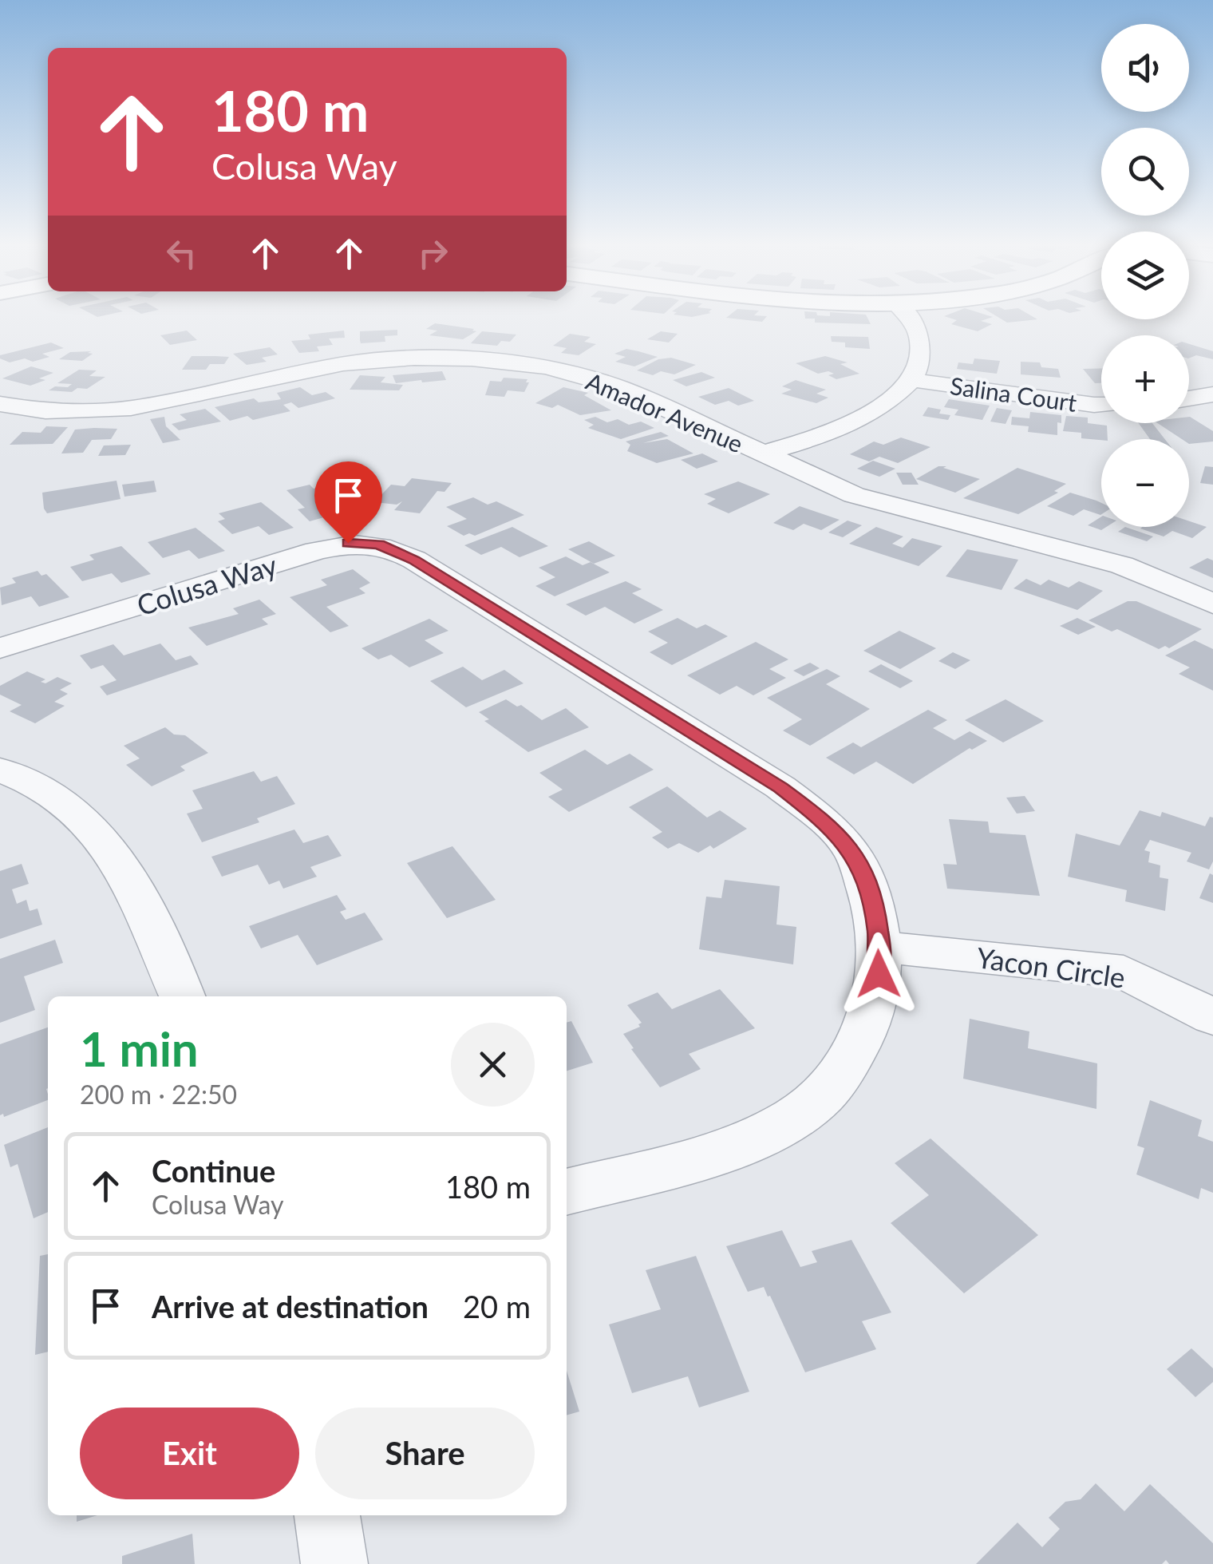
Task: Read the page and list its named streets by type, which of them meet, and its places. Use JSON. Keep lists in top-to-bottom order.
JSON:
{
  "streets": {
    "street": [
      "Salina Court",
      "Amador Avenue",
      "Colusa Way",
      "Yacon Circle"
    ]
  },
  "crossings": [
    ["Colusa Way", "Yacon Circle"]
  ],
  "page": {
    "map_buttons": ["+", "−"],
    "turn": ["180 m", "Colusa Way"],
    "heading": ["1 min", "200 m · 22:50"],
    "list": [
      {
        "name": "Continue",
        "note": "Colusa Way",
        "value": "180 m"
      },
      {
        "name": "Arrive at destination",
        "value": "20 m"
      }
    ],
    "buttons": ["Exit", "Share"]
  }
}
